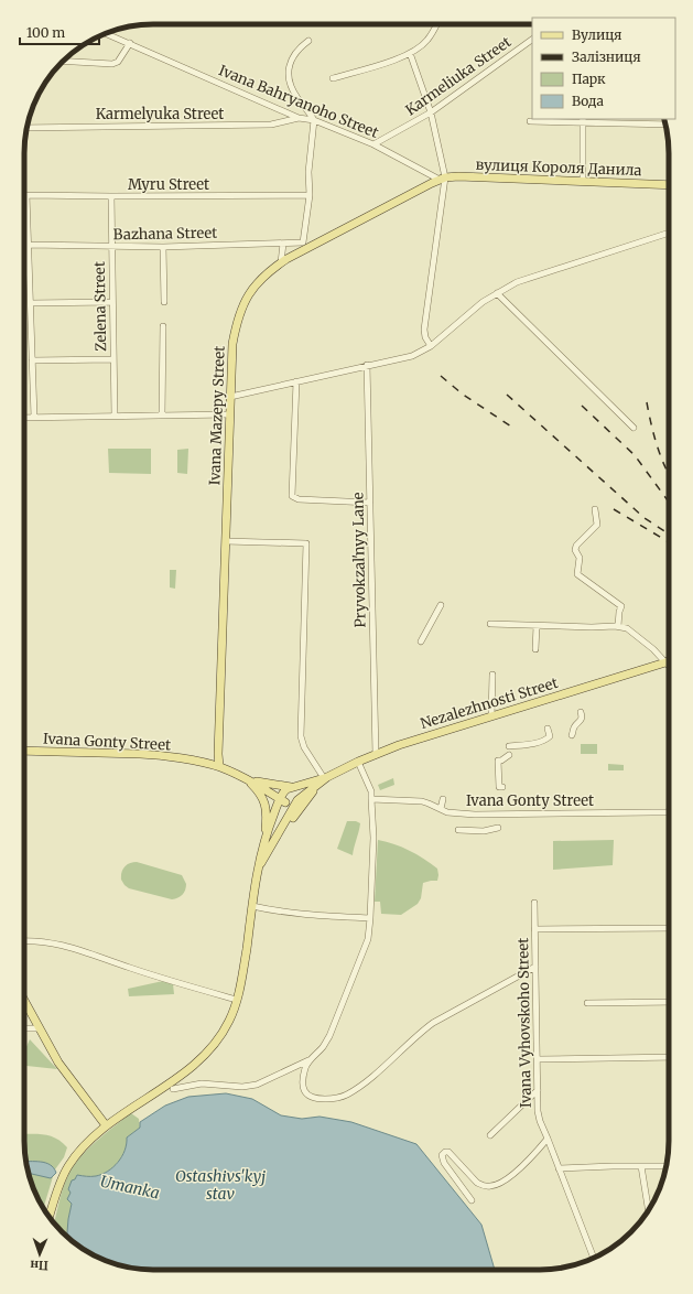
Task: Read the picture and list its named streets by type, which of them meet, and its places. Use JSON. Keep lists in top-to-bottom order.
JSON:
{
  "streets": {
    "main road": [
      "вулиця Короля Данила",
      "Ivana Mazepy Street",
      "Nezalezhnosti Street",
      "Ivana Gonty Street"
    ],
    "street": [
      "Karmeliuka Street",
      "Ivana Bahryanoho Street",
      "Karmelyuka Street",
      "Myru Street",
      "Bazhana Street",
      "Zelena Street",
      "Pryvokzalʹnyy Lane",
      "Ivana Vyhovskoho Street"
    ]
  },
  "crossings": [
    ["Karmeliuka Street", "Ivana Bahryanoho Street"],
    ["Ivana Bahryanoho Street", "Karmelyuka Street"],
    ["Ivana Bahryanoho Street", "вулиця Короля Данила"],
    ["Ivana Bahryanoho Street", "Ivana Mazepy Street"],
    ["вулиця Короля Данила", "Ivana Mazepy Street"],
    ["Myru Street", "Bazhana Street"],
    ["Myru Street", "Zelena Street"],
    ["Bazhana Street", "Zelena Street"],
    ["Ivana Mazepy Street", "Ivana Gonty Street"],
    ["Pryvokzalʹnyy Lane", "Nezalezhnosti Street"],
    ["Nezalezhnosti Street", "Ivana Gonty Street"]
  ],
  "water": ["Ostashivs'kyj stav", "Umanka"],
  "legend": [
    "Вулиця",
    "Залізниця",
    "Парк",
    "Вода"
  ],
  "scale_bar": "100 m",
  "north": "bottom"
}
